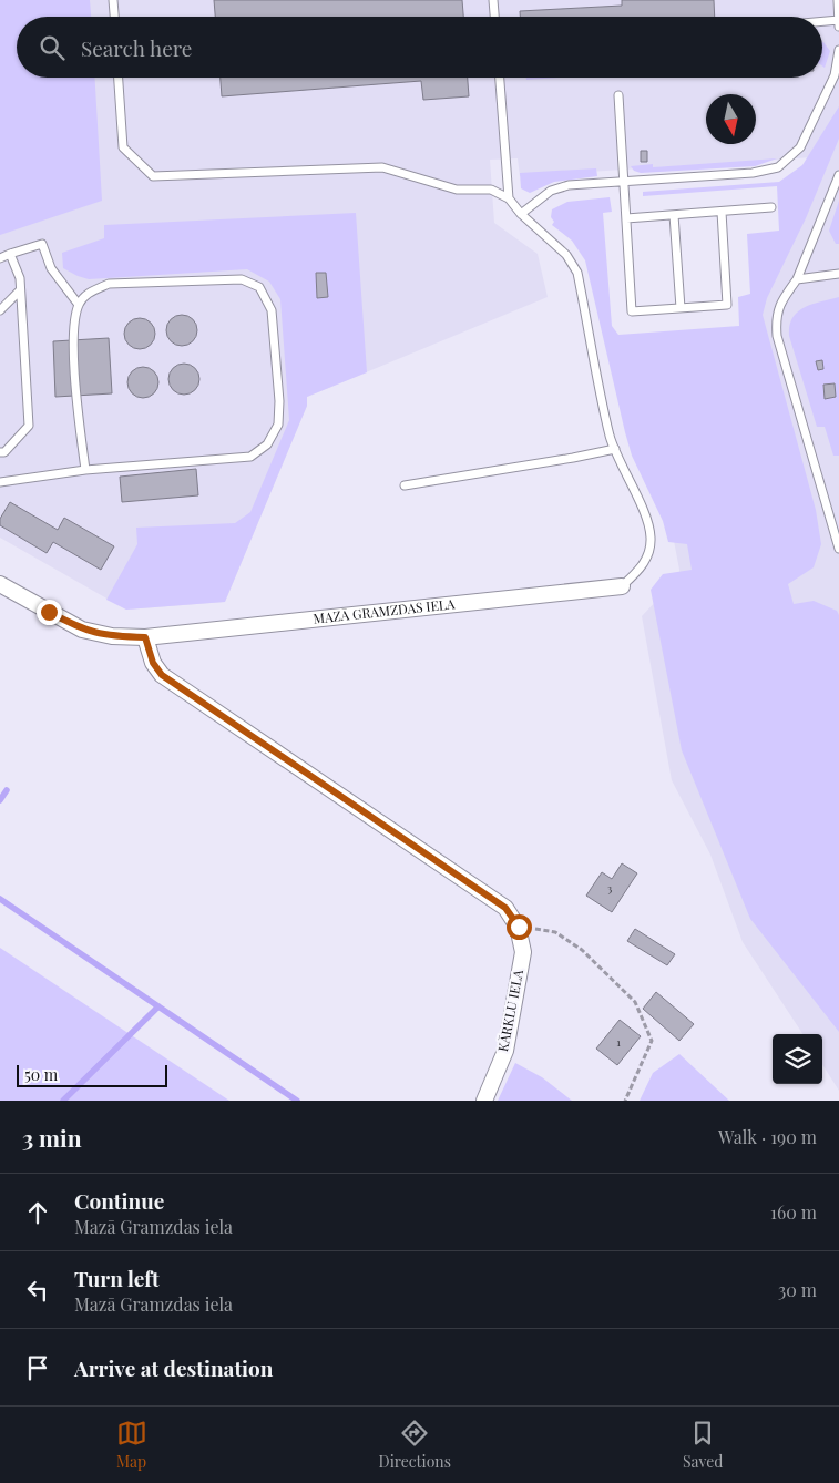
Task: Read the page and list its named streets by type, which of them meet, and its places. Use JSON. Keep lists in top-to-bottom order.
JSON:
{
  "streets": {
    "street": ["MAZĀ GRAMZDAS IELA", "KĀRKLU IELA"]
  },
  "house_numbers": ["3", "1"],
  "scale_bar": "50 m",
  "north": "bottom",
  "page": {
    "search": "Search here",
    "scale": "50 m",
    "heading": ["3 min", "Walk · 190 m"],
    "list": [
      ["Continue", "Mazā Gramzdas iela", "160 m"],
      ["Turn left", "Mazā Gramzdas iela", "30 m"],
      "Arrive at destination"
    ],
    "nav": ["Map", "Directions", "Saved"]
  }
}
